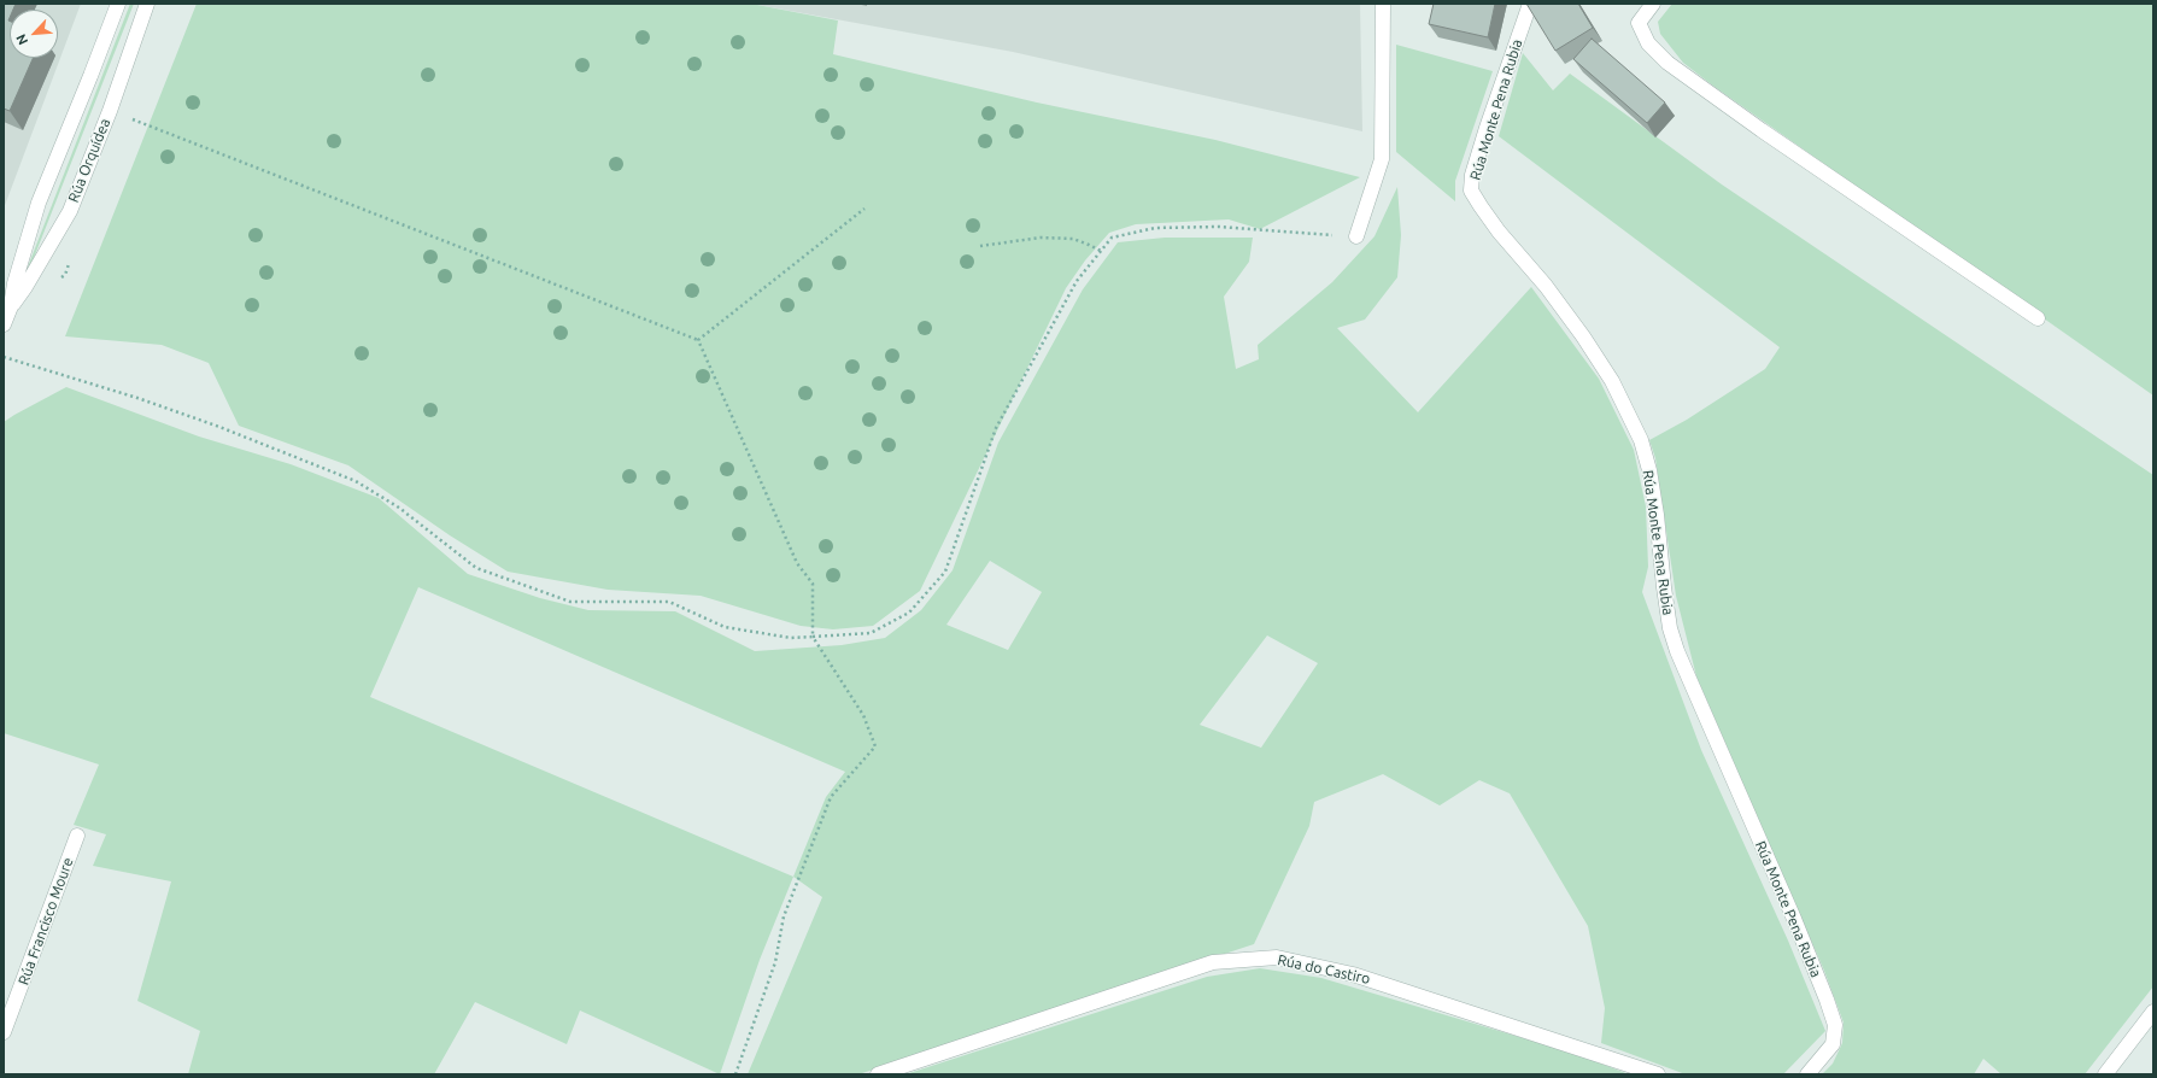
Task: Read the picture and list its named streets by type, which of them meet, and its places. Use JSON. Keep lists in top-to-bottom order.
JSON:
{
  "streets": {
    "street": [
      "Rúa Monte Pena Rubia",
      "Rúa Orquídea",
      "Rúa Francisco Moure",
      "Rúa do Castiro"
    ]
  },
  "north": "bottom left"
}
